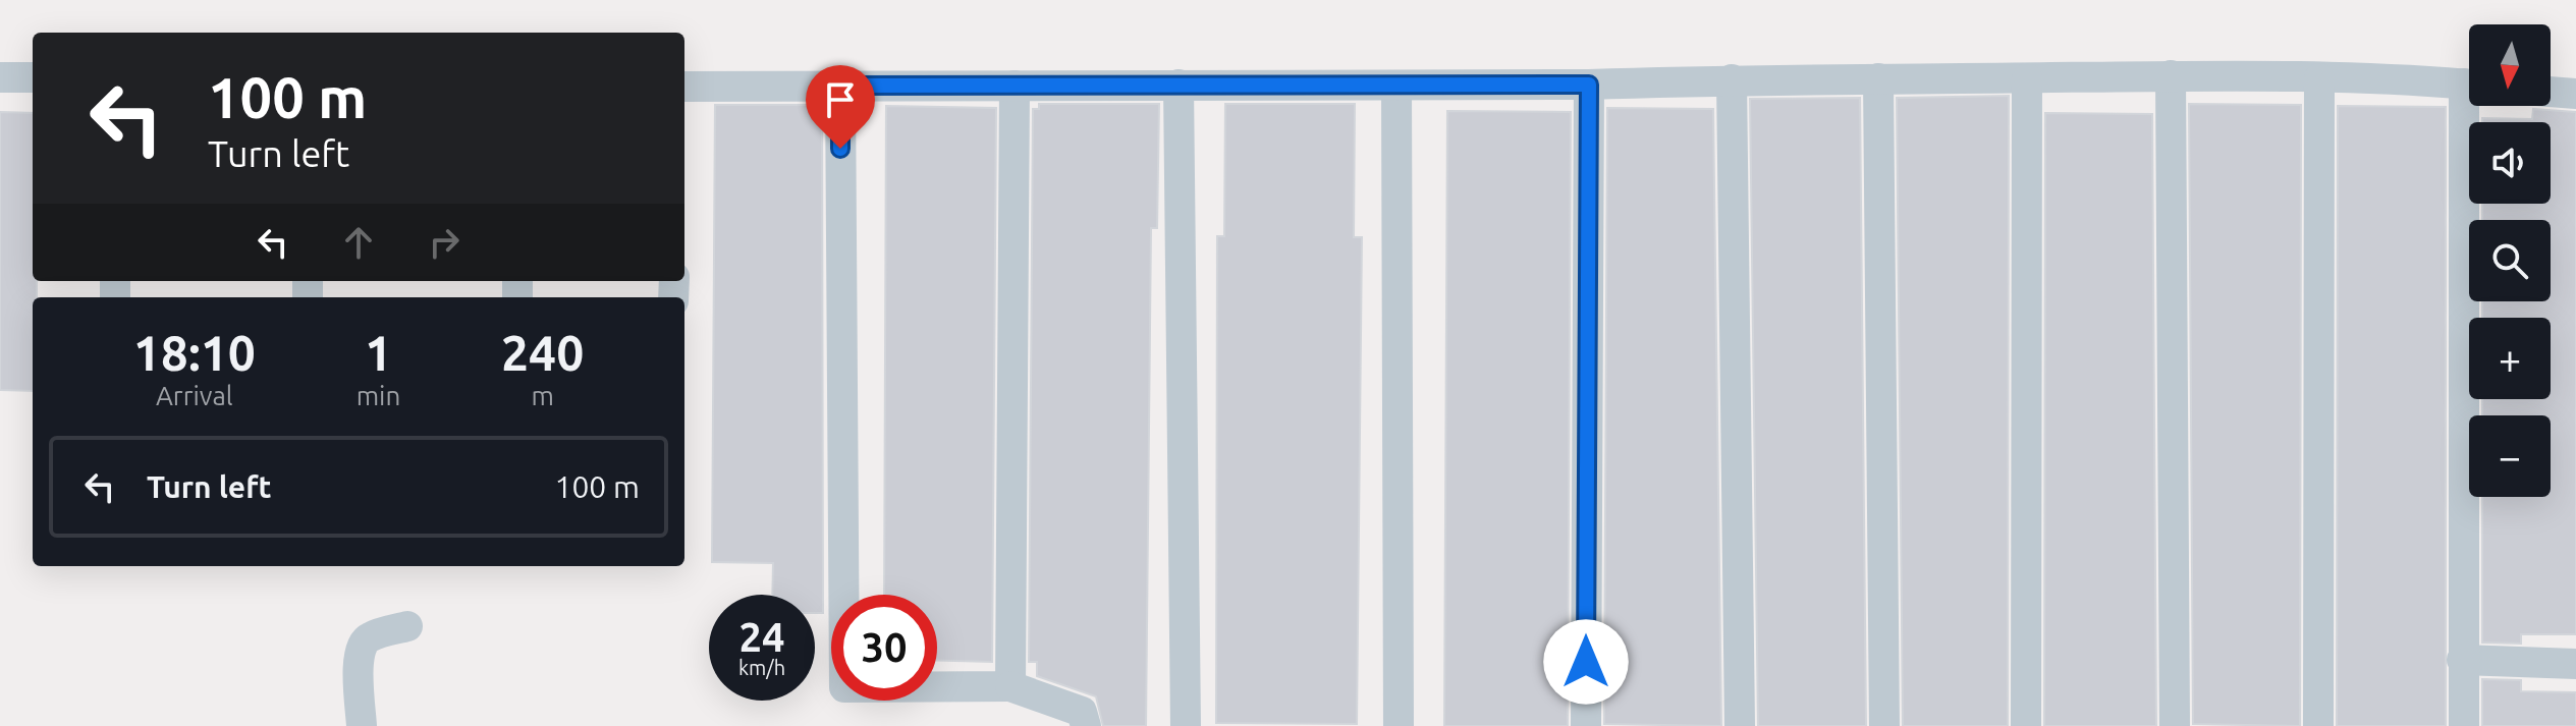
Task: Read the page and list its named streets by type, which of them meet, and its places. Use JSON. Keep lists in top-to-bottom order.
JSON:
{
  "north": "bottom",
  "page": {
    "map_buttons": ["+", "−"],
    "turn": ["100 m", "Turn left"],
    "eta": [
      "18:10",
      "Arrival",
      "1",
      "min",
      "240",
      "m"
    ],
    "list": [
      {
        "name": "Turn left",
        "value": "100 m"
      }
    ],
    "speed": "24 km/h",
    "limit": "30"
  }
}
